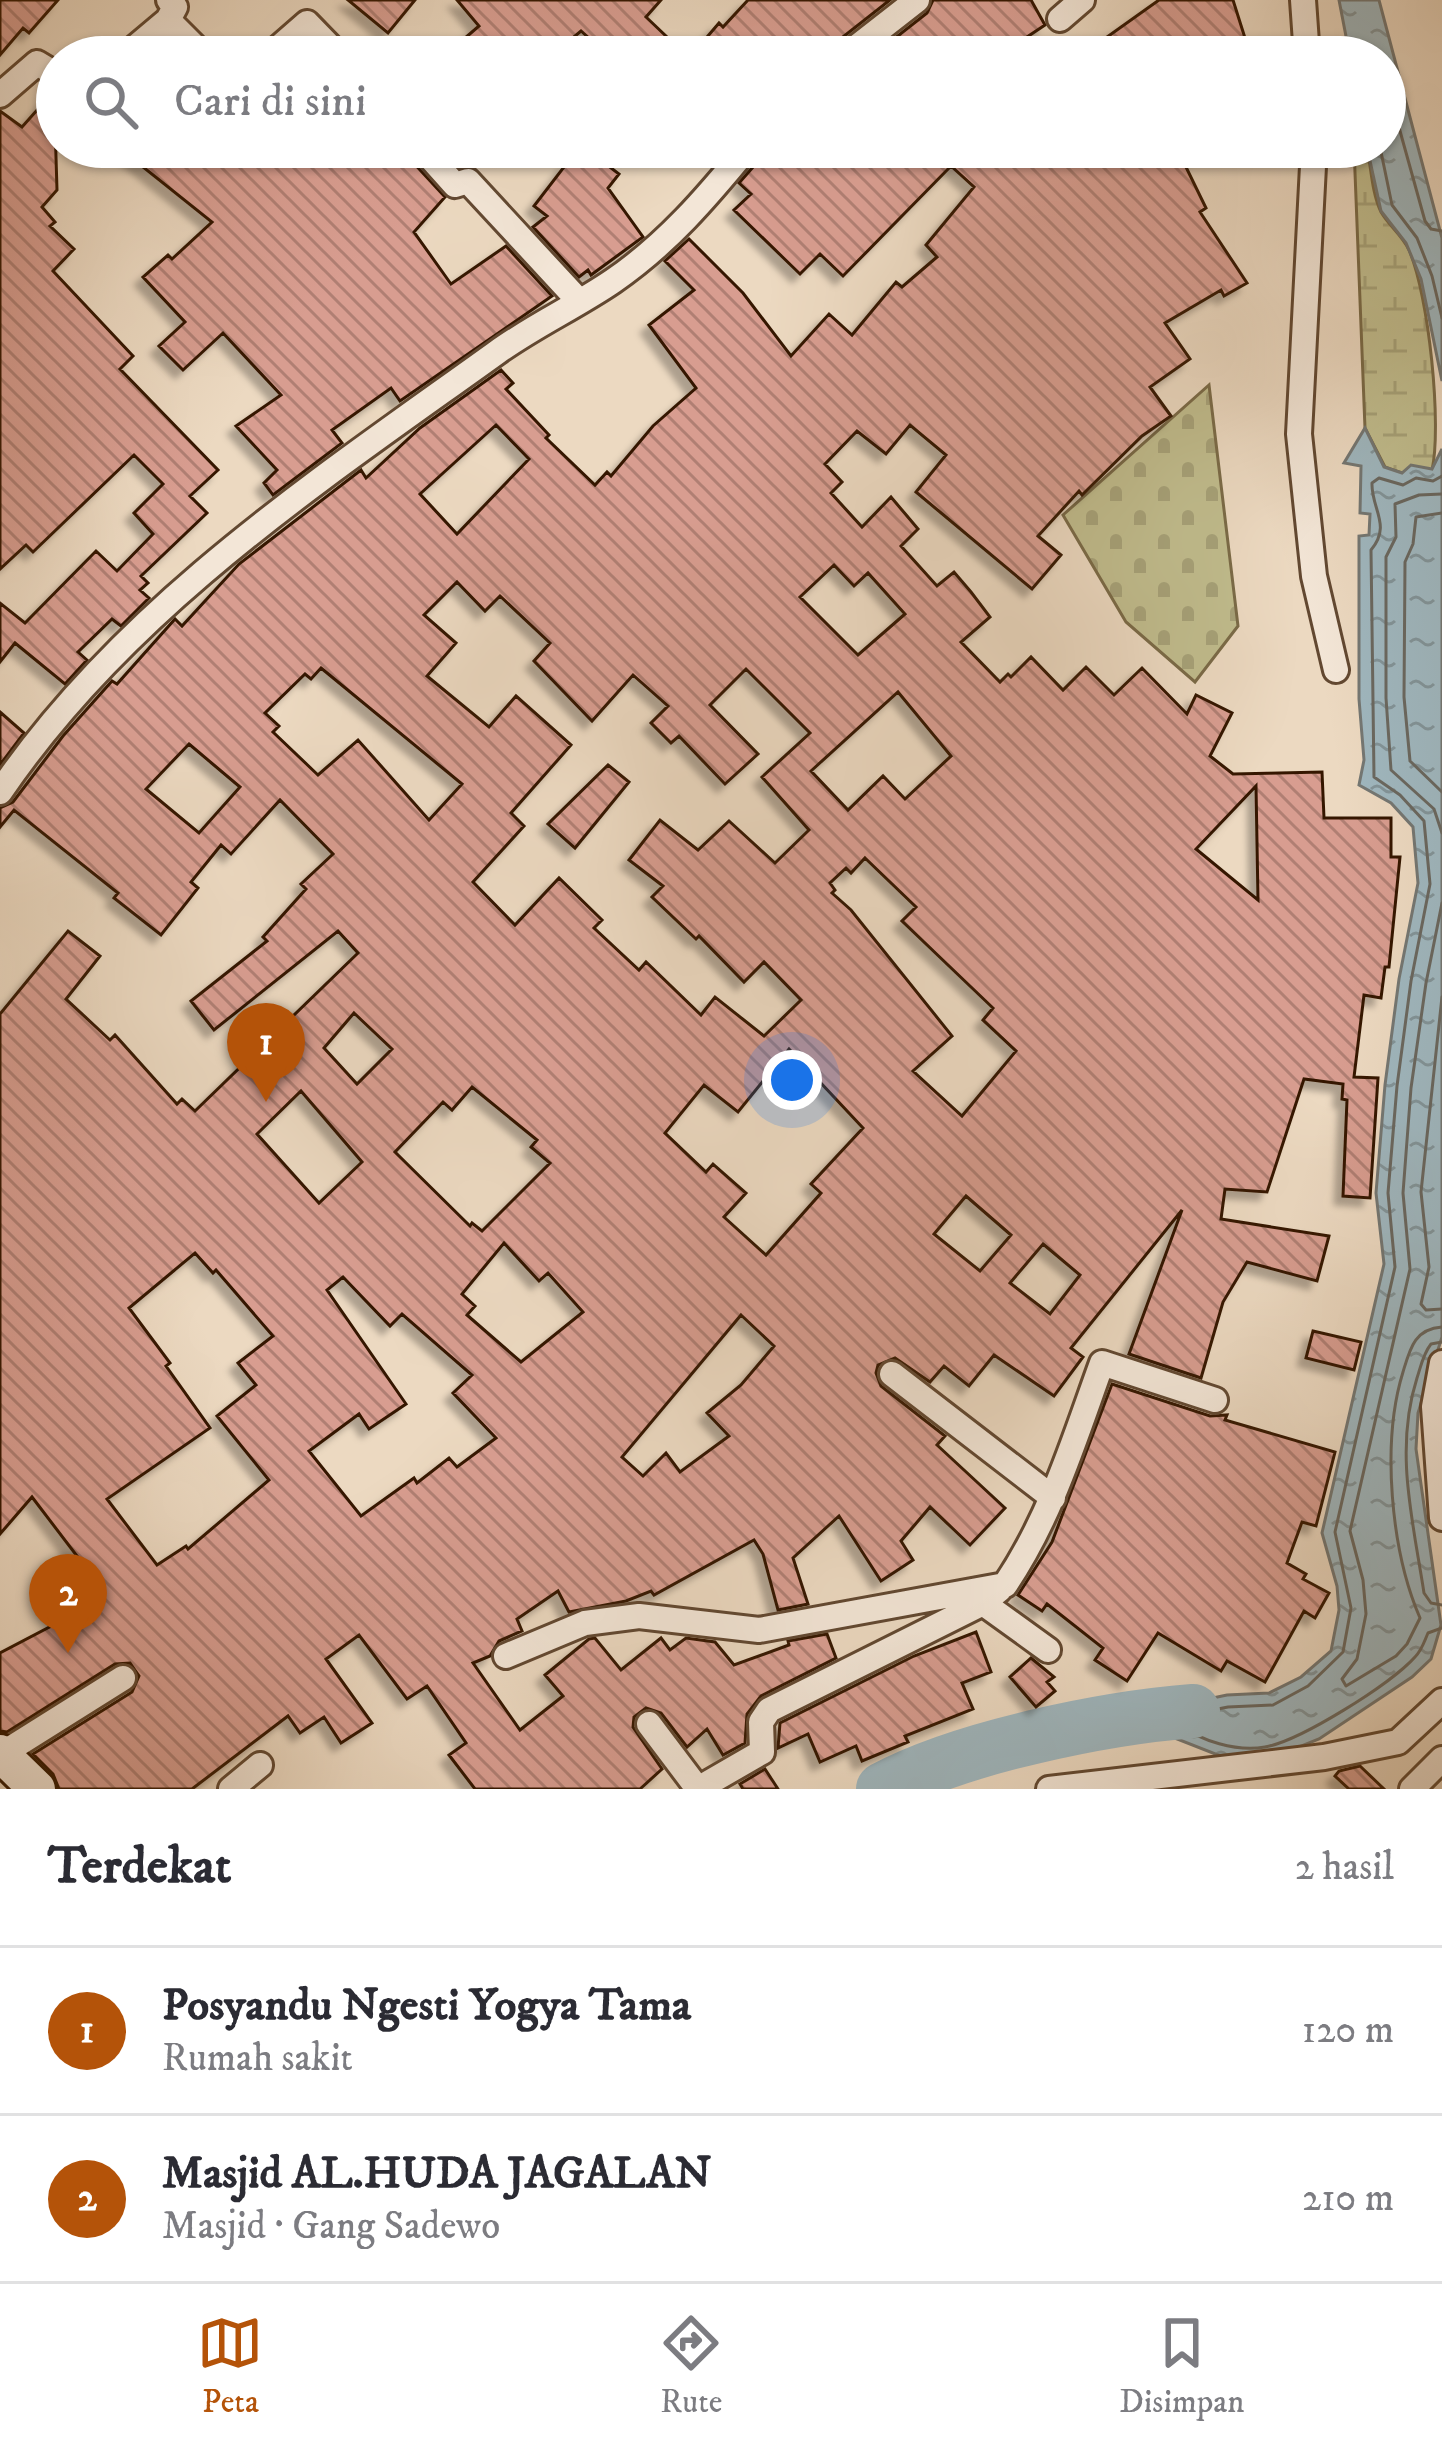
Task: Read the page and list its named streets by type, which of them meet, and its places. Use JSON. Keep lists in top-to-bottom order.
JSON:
{
  "page": {
    "search": "Cari di sini",
    "pins": ["1", "2"],
    "heading": ["Terdekat", "2 hasil"],
    "list": [
      {
        "mark": "1",
        "name": "Posyandu Ngesti Yogya Tama",
        "note": "Rumah sakit",
        "value": "120 m"
      },
      {
        "mark": "2",
        "name": "Masjid AL.HUDA JAGALAN",
        "note": "Masjid · Gang Sadewo",
        "value": "210 m"
      }
    ],
    "nav": ["Peta", "Rute", "Disimpan"]
  }
}
